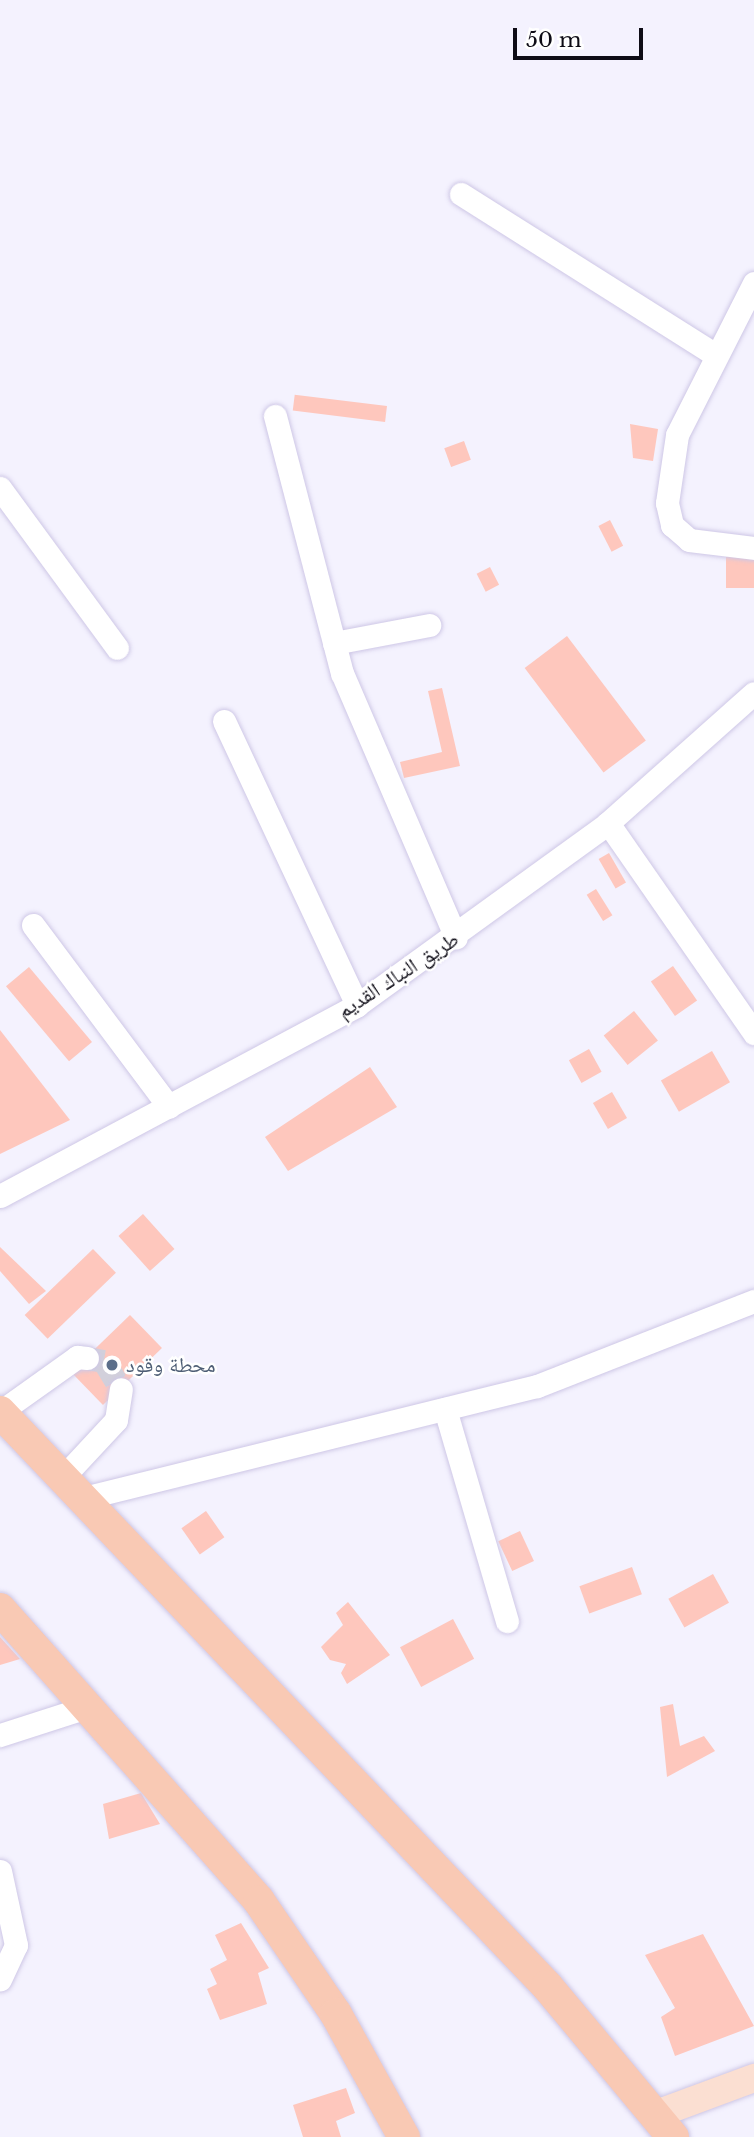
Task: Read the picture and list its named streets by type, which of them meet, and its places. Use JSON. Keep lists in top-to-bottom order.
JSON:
{
  "streets": {
    "street": ["طريق النباك القديم"]
  },
  "places": ["محطة وقود"],
  "scale_bar": "50 m"
}
